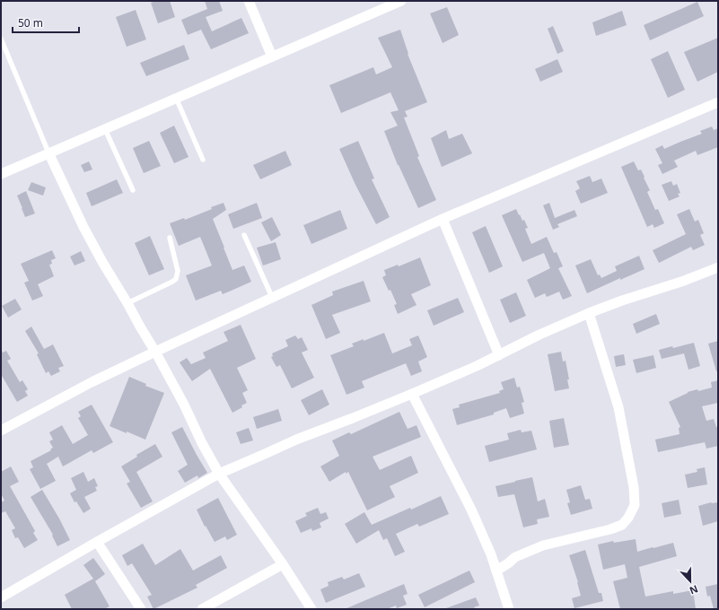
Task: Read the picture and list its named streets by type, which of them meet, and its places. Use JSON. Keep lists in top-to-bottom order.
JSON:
{
  "scale_bar": "50 m",
  "north": "bottom"
}
